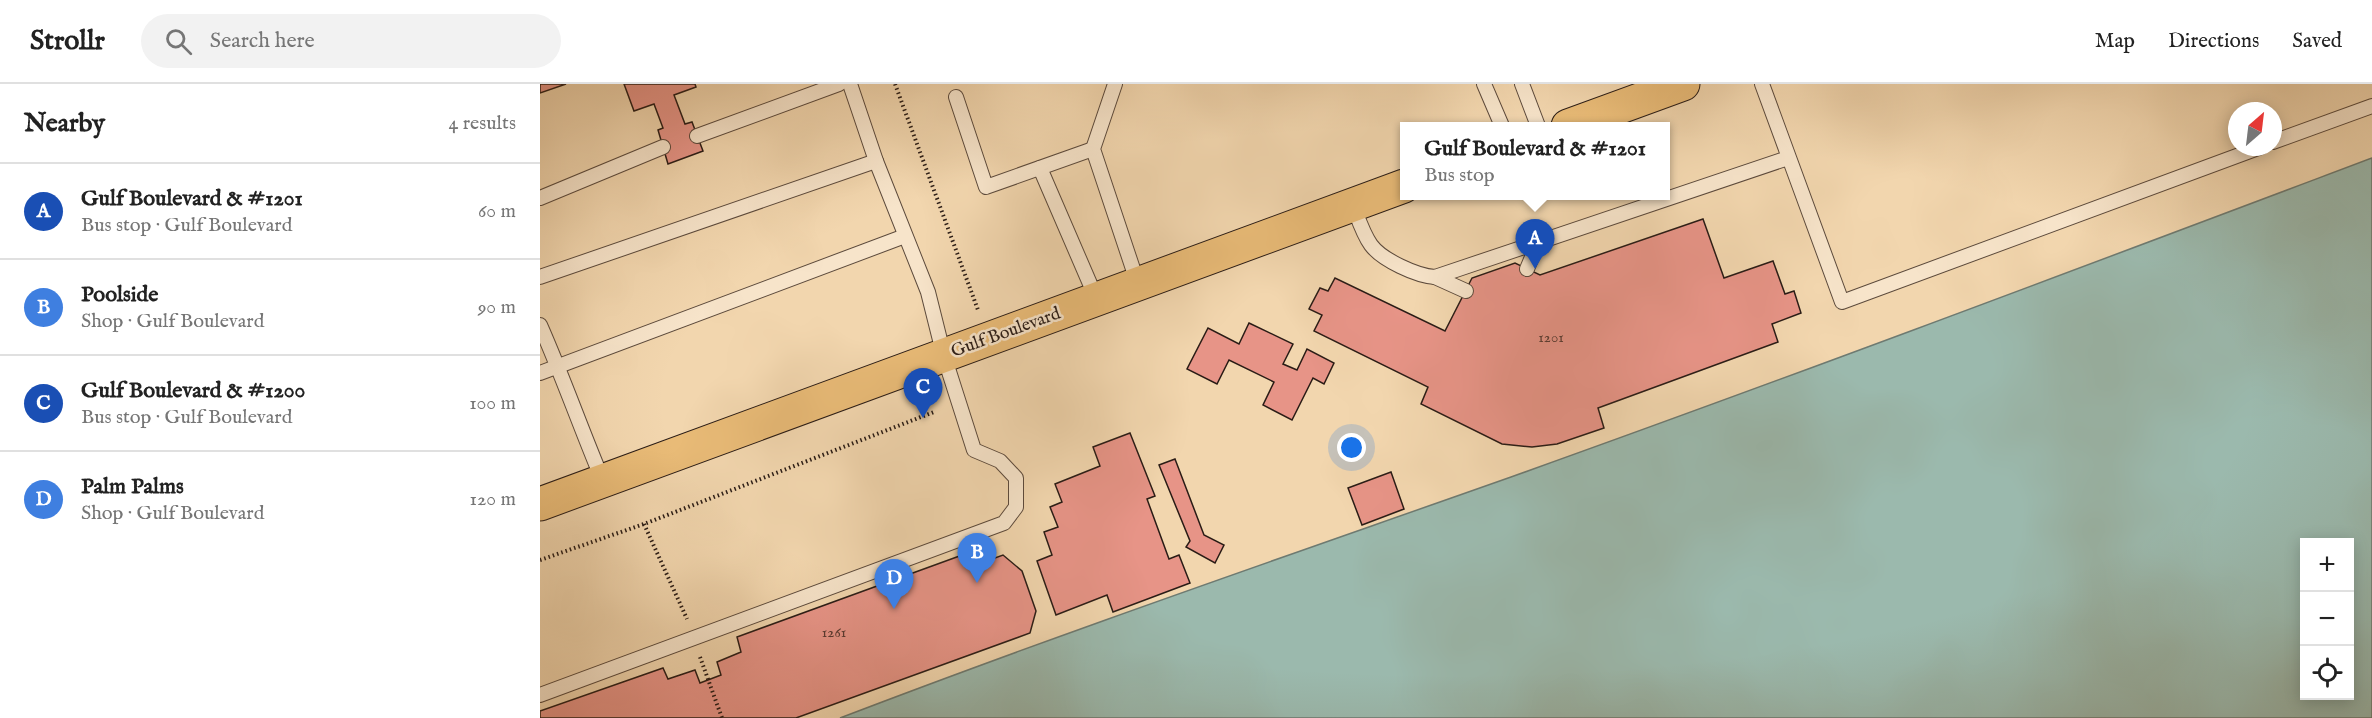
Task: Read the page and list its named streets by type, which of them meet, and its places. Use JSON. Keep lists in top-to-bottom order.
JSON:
{
  "streets": {
    "main road": ["Gulf Boulevard"]
  },
  "house_numbers": ["1201", "1261"],
  "north": "top right",
  "page": {
    "header": "Strollr",
    "search": "Search here",
    "nav": ["Map", "Directions", "Saved"],
    "heading": ["Nearby", "4 results"],
    "popup": ["Gulf Boulevard & #1201", "Bus stop"],
    "list": [
      {
        "mark": "A",
        "name": "Gulf Boulevard & #1201",
        "note": "Bus stop · Gulf Boulevard",
        "value": "60 m"
      },
      {
        "mark": "B",
        "name": "Poolside",
        "note": "Shop · Gulf Boulevard",
        "value": "90 m"
      },
      {
        "mark": "C",
        "name": "Gulf Boulevard & #1200",
        "note": "Bus stop · Gulf Boulevard",
        "value": "100 m"
      },
      {
        "mark": "D",
        "name": "Palm Palms",
        "note": "Shop · Gulf Boulevard",
        "value": "120 m"
      }
    ],
    "pins": [
      "A",
      "C",
      "B",
      "D"
    ],
    "map_buttons": ["+", "−"]
  }
}
